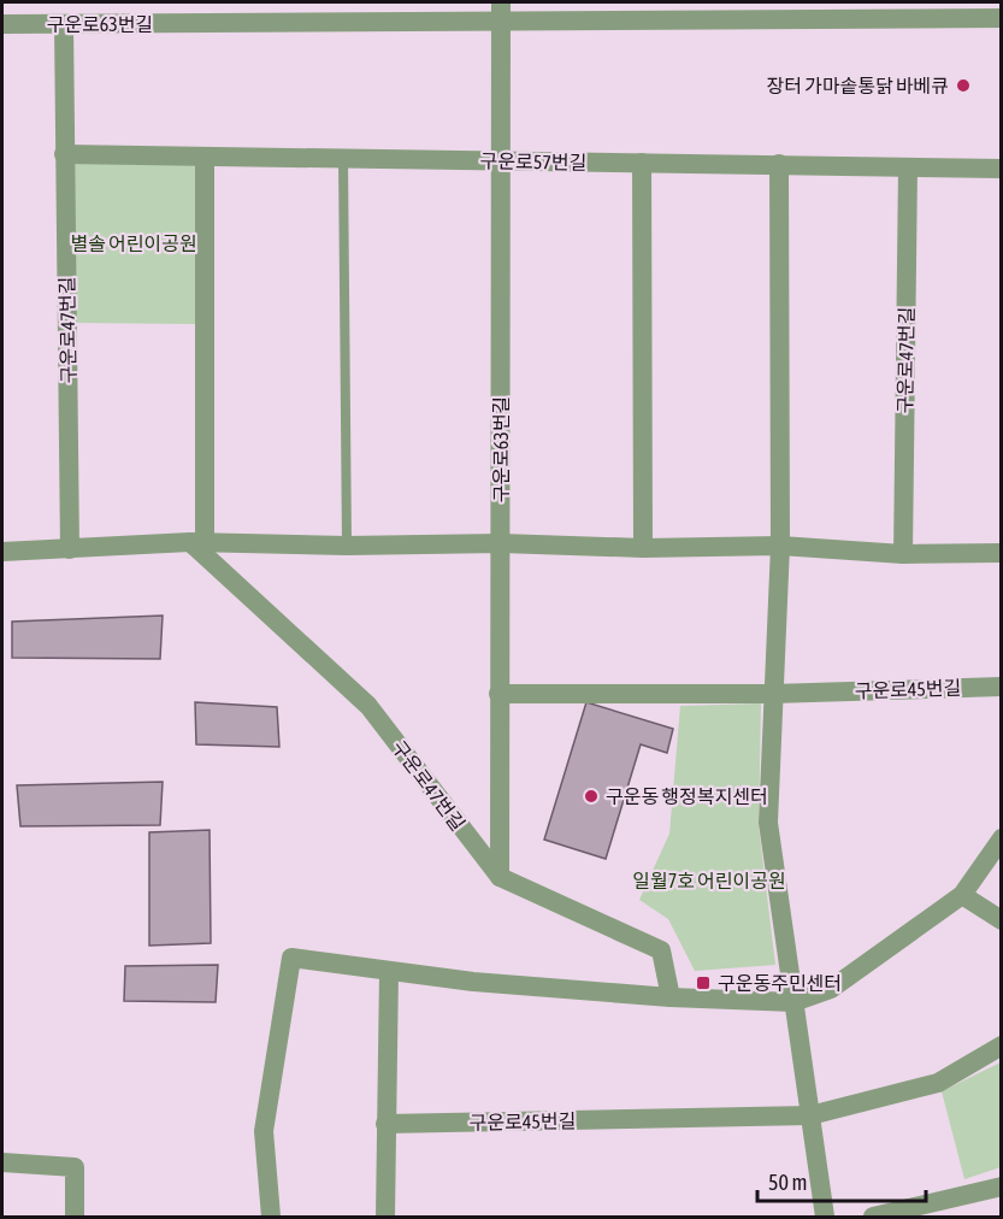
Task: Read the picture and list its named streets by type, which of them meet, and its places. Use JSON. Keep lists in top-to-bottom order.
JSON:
{
  "streets": {
    "street": [
      "구운로63번길",
      "구운로57번길",
      "구운로47번길",
      "구운로45번길"
    ]
  },
  "crossings": [
    ["구운로63번길", "구운로57번길"],
    ["구운로63번길", "구운로47번길"],
    ["구운로63번길", "구운로45번길"],
    ["구운로57번길", "구운로47번길"]
  ],
  "parks": ["별솔 어린이공원", "일월7호 어린이공원"],
  "places": {
    "other": ["장터 가마솥통닭 바베큐", "구운동 행정복지센터"],
    "transit": ["구운동주민센터"]
  },
  "scale_bar": "50 m"
}
